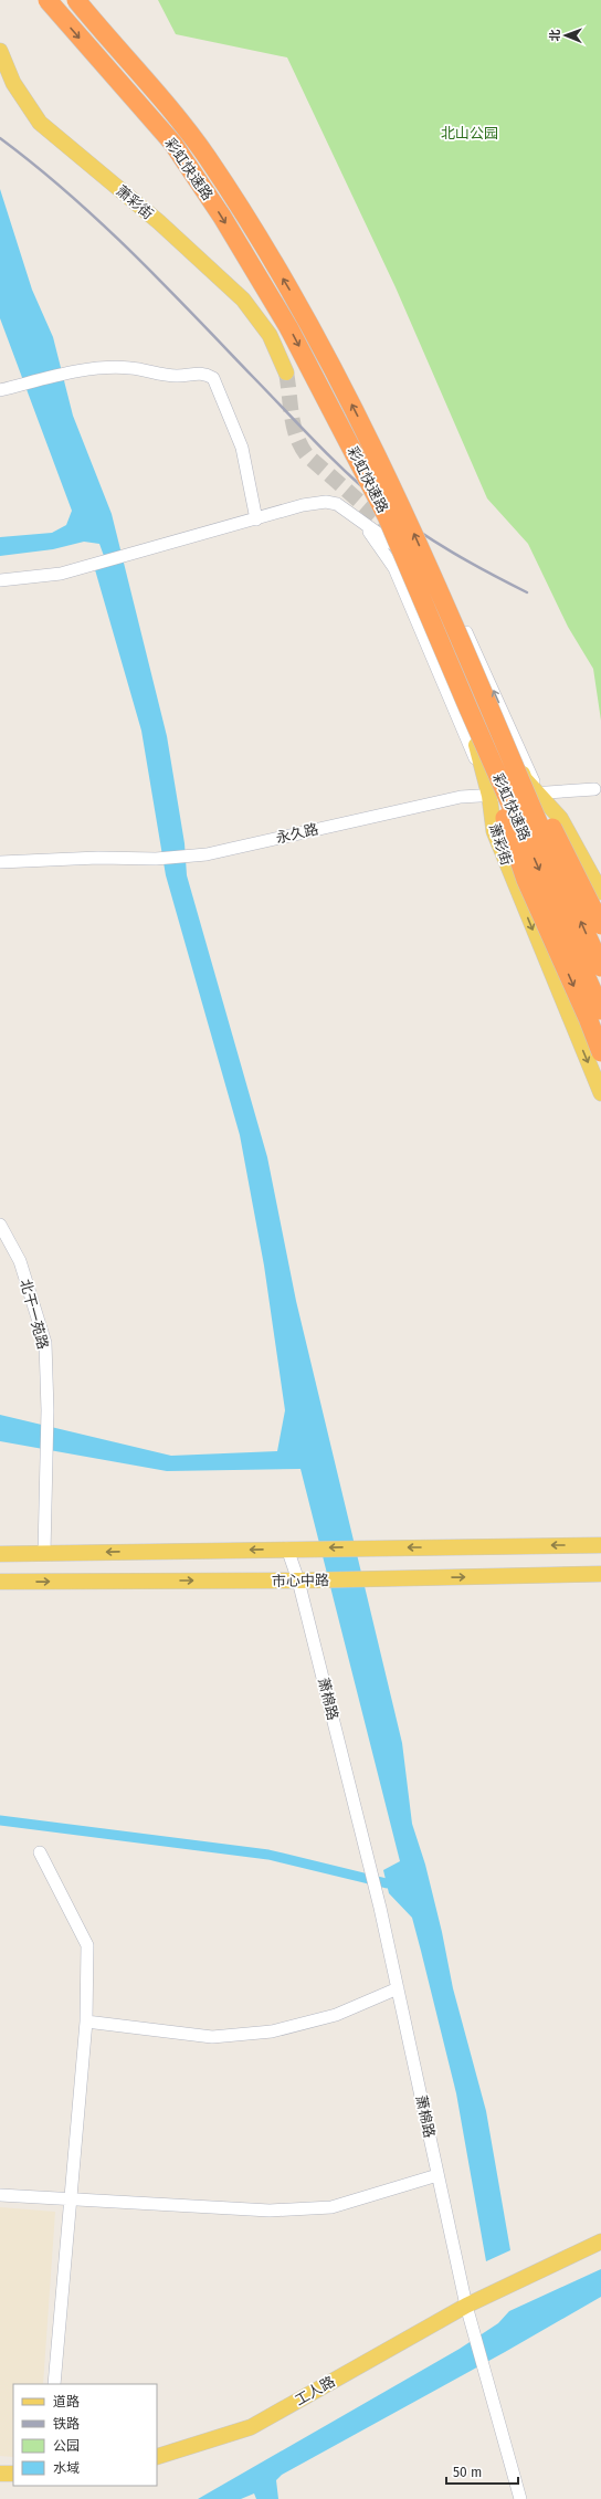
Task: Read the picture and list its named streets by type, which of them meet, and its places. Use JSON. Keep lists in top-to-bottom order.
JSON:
{
  "streets": {
    "highway": ["彩虹快速路"],
    "main road": ["萧彩街", "市心中路", "工人路"],
    "street": ["永久路", "北干一苑路", "萧棉路"]
  },
  "crossings": [
    ["萧彩街", "永久路"],
    ["市心中路", "萧棉路"],
    ["萧棉路", "工人路"]
  ],
  "parks": ["北山公园"],
  "legend": [
    "道路",
    "铁路",
    "公园",
    "水域"
  ],
  "scale_bar": "50 m",
  "north": "left"
}
